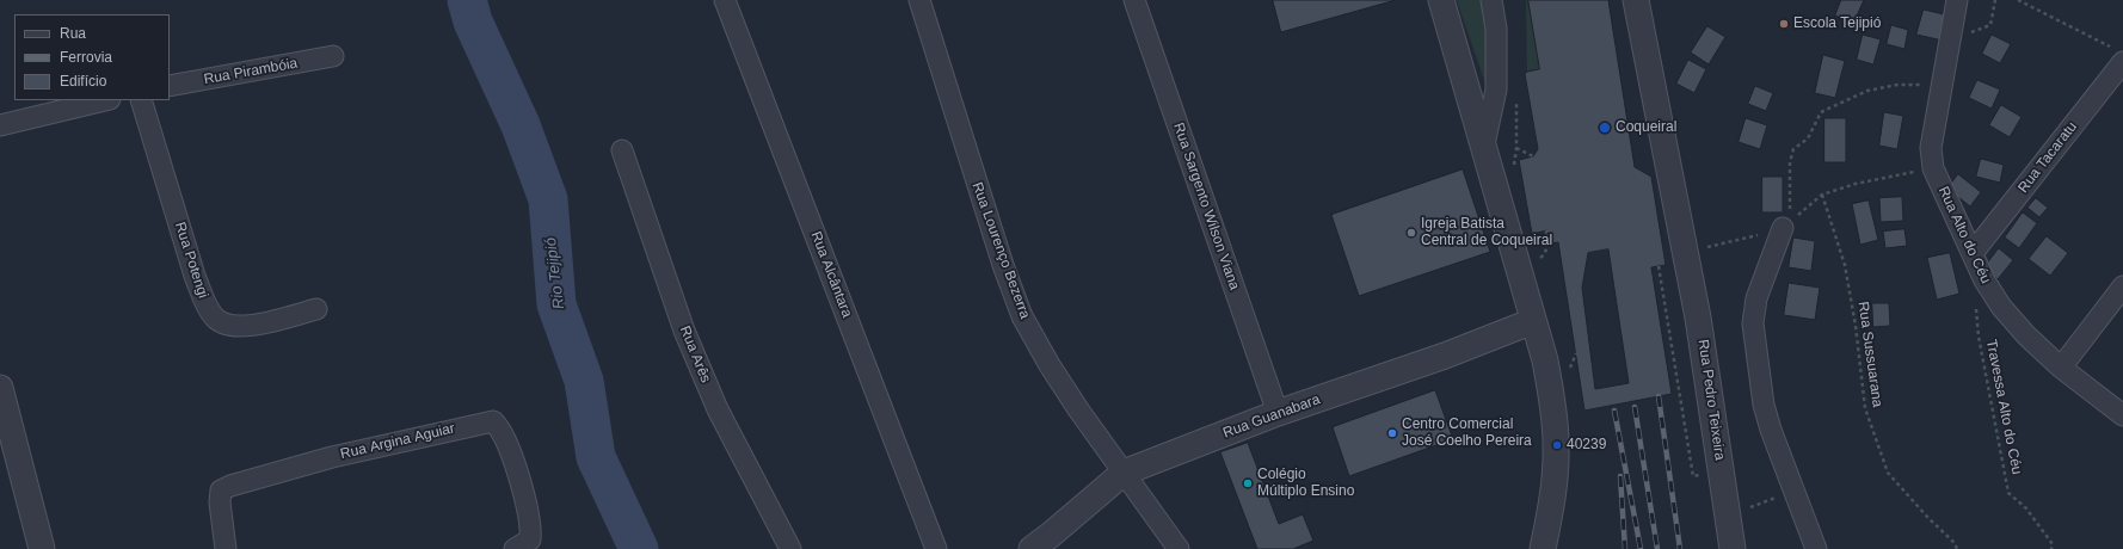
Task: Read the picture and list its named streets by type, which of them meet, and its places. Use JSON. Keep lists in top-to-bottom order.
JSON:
{
  "streets": {
    "street": [
      "Rua Pirambóia",
      "Rua Tacaratu",
      "Rua Sargento Wilson Viana",
      "Rua Alto do Céu",
      "Rua Lourenço Bezerra",
      "Rua Potengi",
      "Rua Alcântara",
      "Rua Arês",
      "Rua Pedro Teixeira",
      "Rua Guanabara",
      "Rua Argina Aguiar"
    ],
    "path": ["Rua Sussuarana", "Travessa Alto do Céu"]
  },
  "crossings": [
    ["Rua Tacaratu", "Rua Alto do Céu"],
    ["Rua Sargento Wilson Viana", "Rua Guanabara"],
    ["Rua Lourenço Bezerra", "Rua Guanabara"]
  ],
  "water": ["Rio Tejipió"],
  "places": [
    "Escola Tejipió",
    "Coqueiral",
    "Igreja Batista Central de Coqueiral",
    "Centro Comercial José Coelho Pereira",
    "40239",
    "Colégio Múltiplo Ensino"
  ],
  "legend": ["Rua", "Ferrovia", "Edifício"]
}
